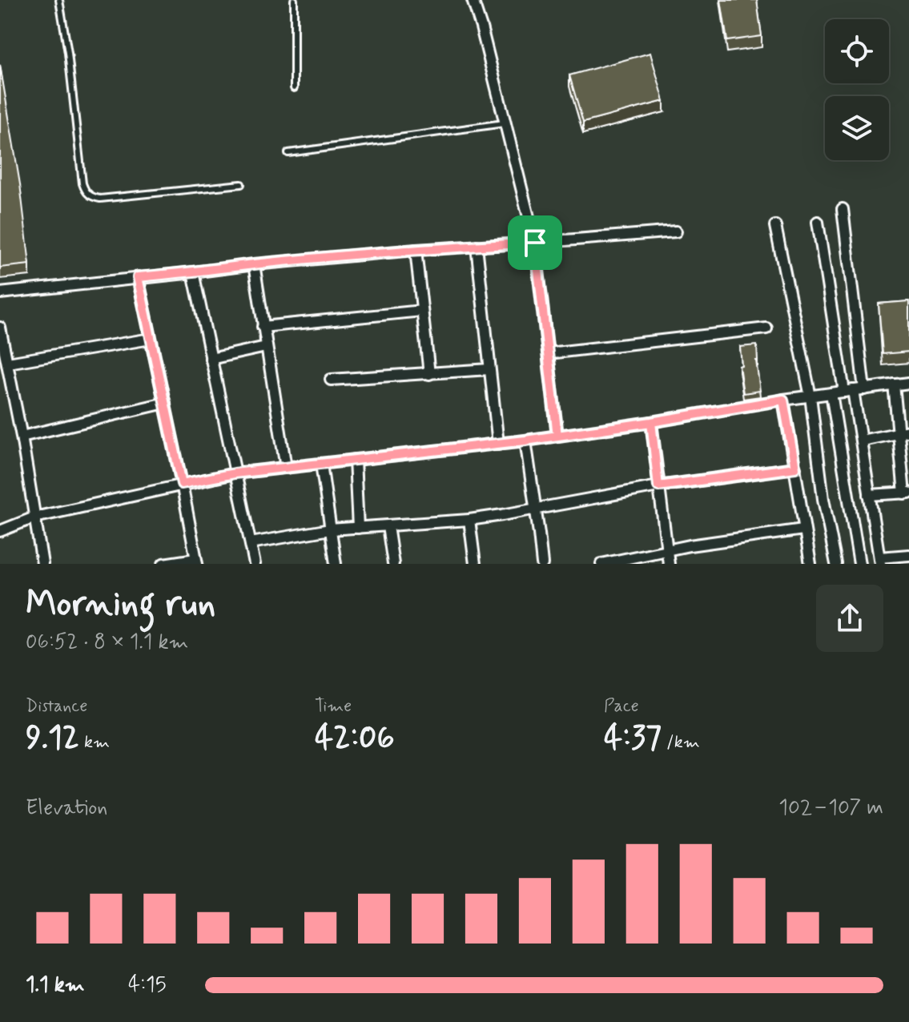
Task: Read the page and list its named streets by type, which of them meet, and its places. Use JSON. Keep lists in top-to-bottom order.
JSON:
{
  "page": {
    "heading": ["Morning run", "06:52 · 8 × 1.1 km"],
    "stats": [
      ["Distance", "9.12 km"],
      ["Time", "42:06"],
      ["Pace", "4:37 /km"]
    ],
    "chart": ["Elevation", "102–107 m"],
    "list": [
      {
        "name": "1.1 km",
        "note": "4:15"
      }
    ]
  }
}
